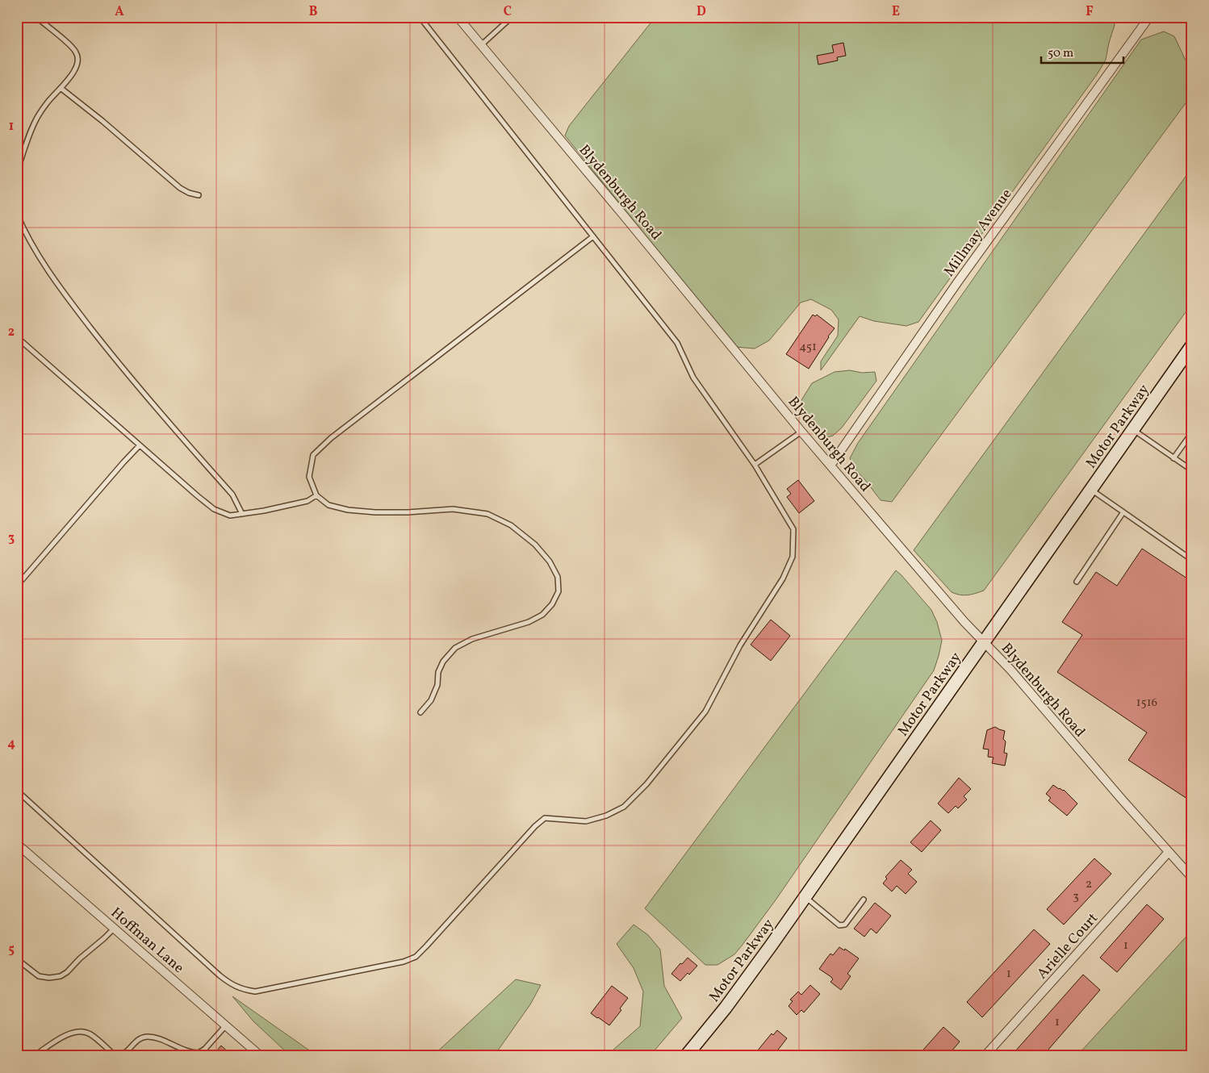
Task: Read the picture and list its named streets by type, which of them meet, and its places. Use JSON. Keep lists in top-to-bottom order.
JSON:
{
  "streets": {
    "main road": ["Motor Parkway"],
    "street": [
      "Blydenburgh Road",
      "Millmay Avenue",
      "Hoffman Lane",
      "Arielle Court"
    ]
  },
  "crossings": [
    ["Blydenburgh Road", "Millmay Avenue"],
    ["Blydenburgh Road", "Motor Parkway"],
    ["Blydenburgh Road", "Arielle Court"]
  ],
  "house_numbers": [
    "451",
    "1516",
    "2",
    "3",
    "1",
    "1",
    "1"
  ],
  "scale_bar": "50 m",
  "grid": {
    "columns": [
      "A",
      "B",
      "C",
      "D",
      "E",
      "F"
    ],
    "rows": [
      "1",
      "2",
      "3",
      "4",
      "5"
    ]
  }
}
